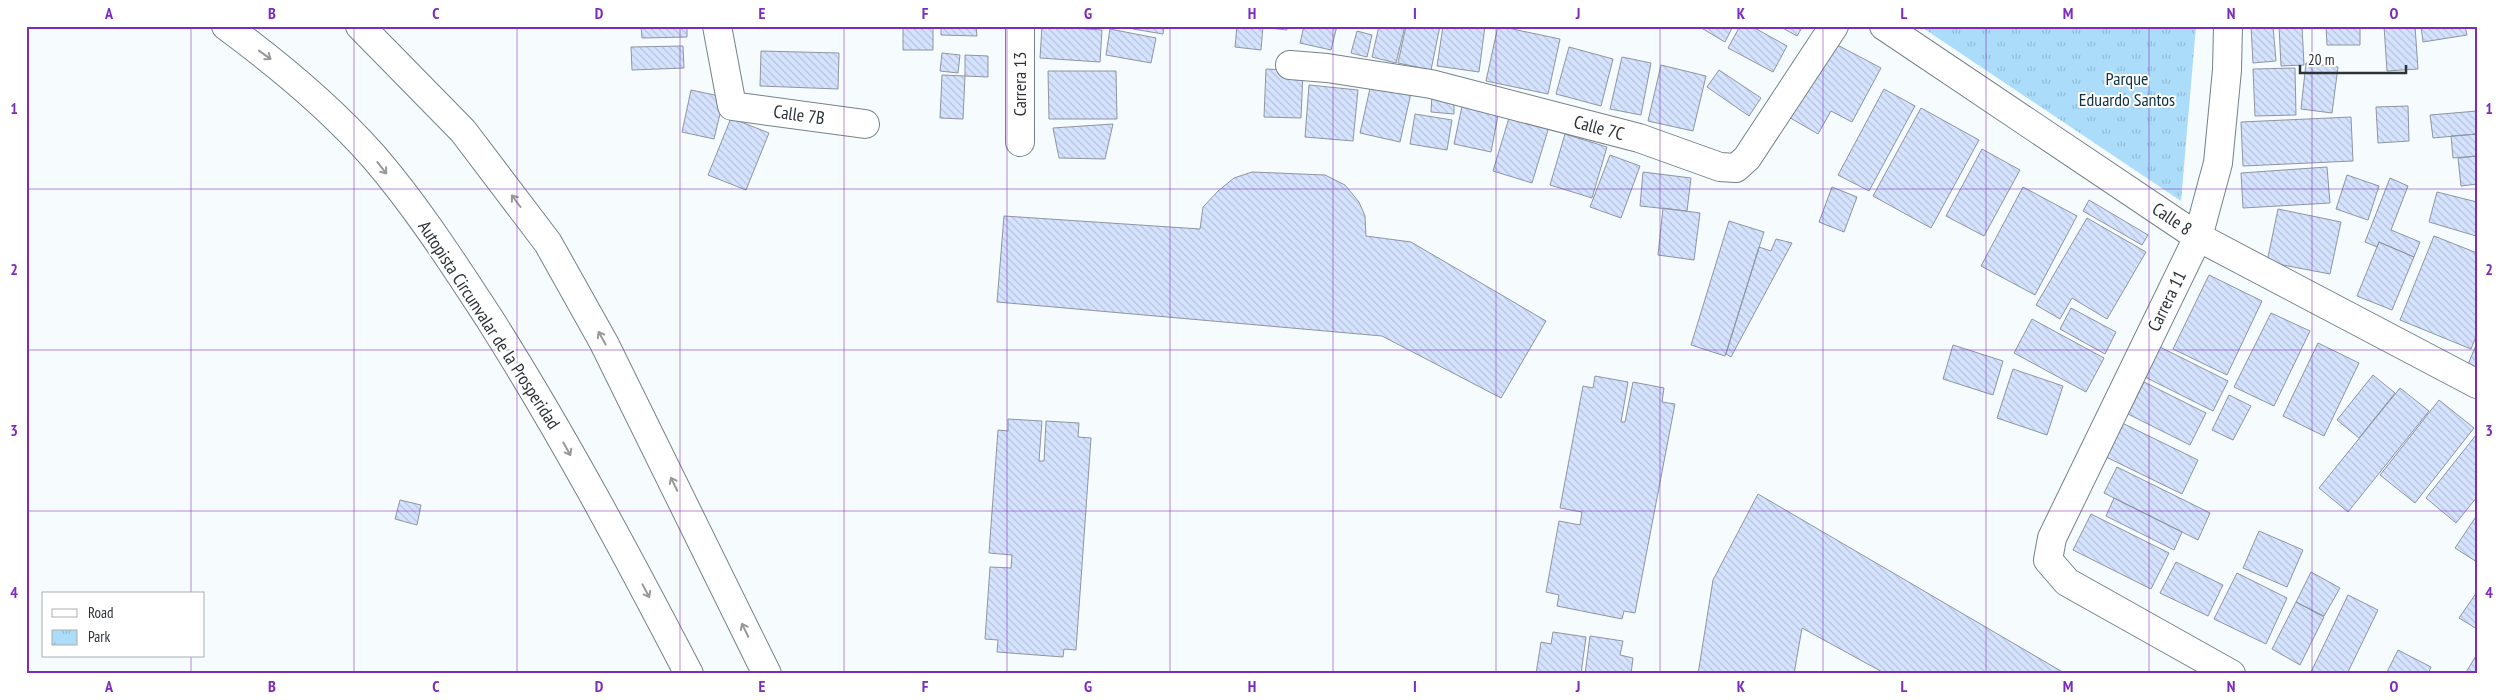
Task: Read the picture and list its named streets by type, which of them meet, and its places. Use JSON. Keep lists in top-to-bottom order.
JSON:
{
  "streets": {
    "main road": [
      "Carrera 13",
      "Calle 7B",
      "Calle 7C",
      "Calle 8",
      "Carrera 11",
      "Autopista Circunvalar de la Prosperidad"
    ]
  },
  "crossings": [
    ["Calle 8", "Carrera 11"]
  ],
  "parks": ["Parque Eduardo Santos"],
  "legend": ["Road", "Park"],
  "scale_bar": "20 m",
  "grid": {
    "columns": [
      "A",
      "B",
      "C",
      "D",
      "E",
      "F",
      "G",
      "H",
      "I",
      "J",
      "K",
      "L",
      "M",
      "N",
      "O"
    ],
    "rows": [
      "1",
      "2",
      "3",
      "4"
    ]
  }
}
